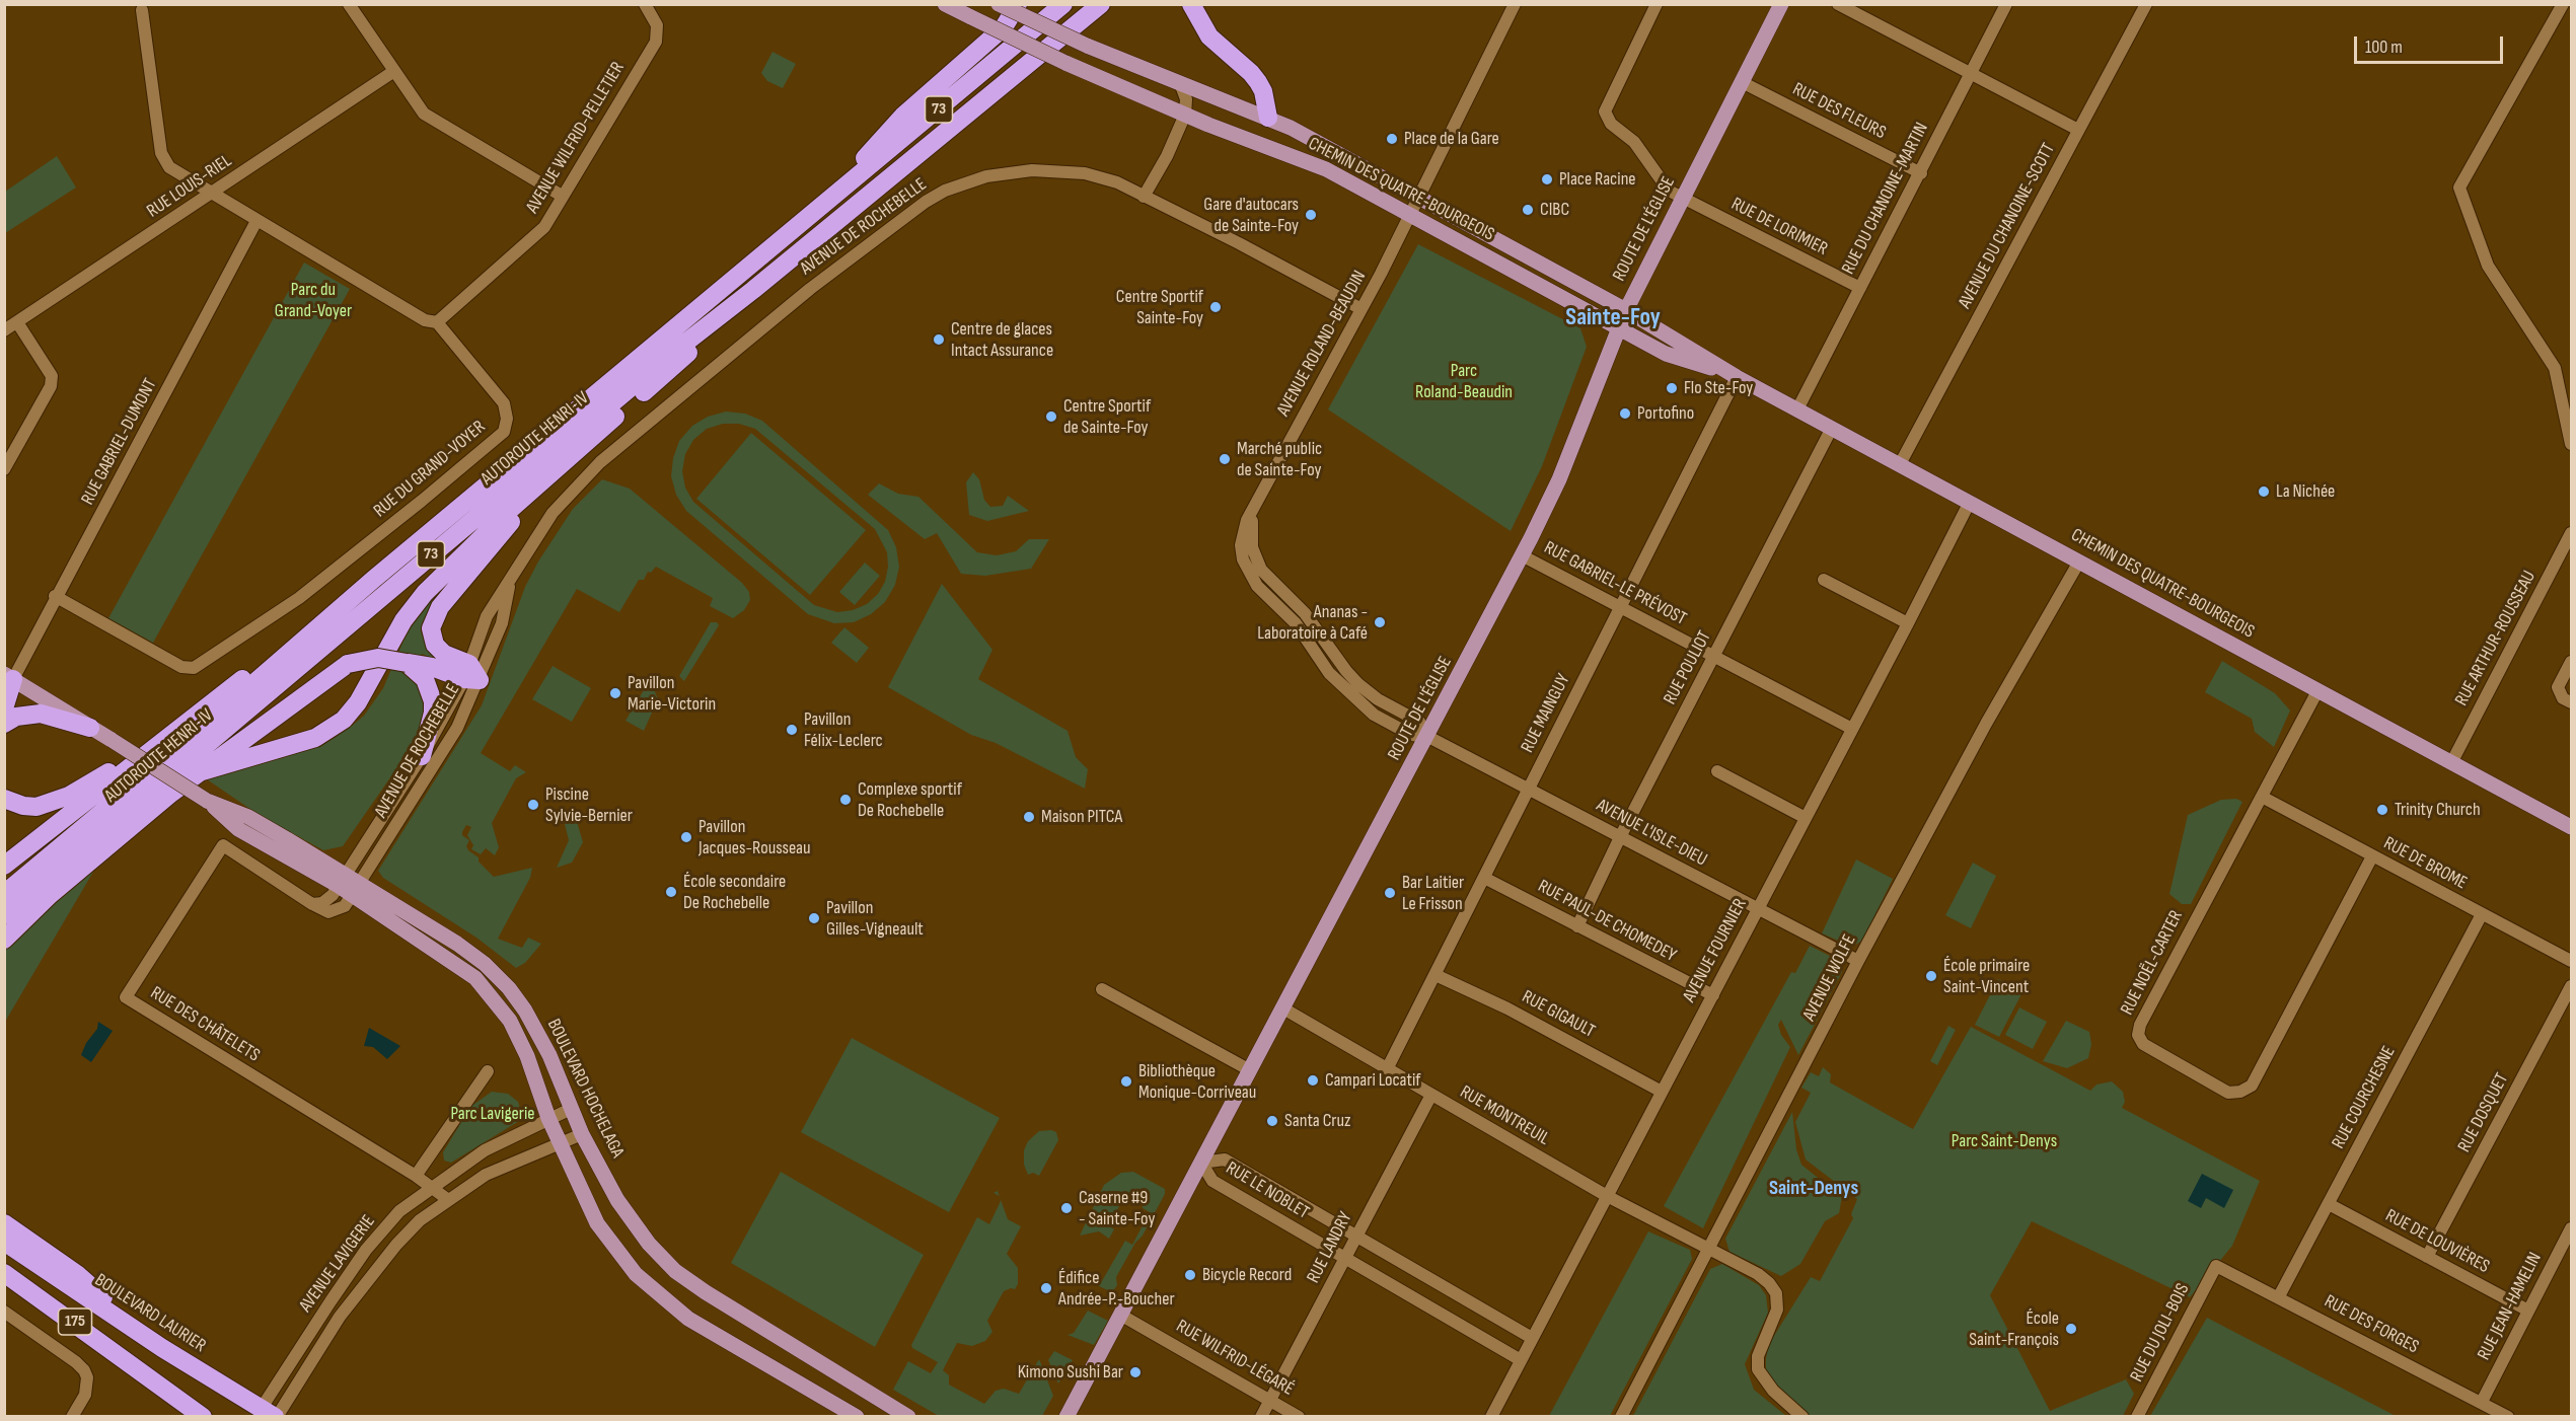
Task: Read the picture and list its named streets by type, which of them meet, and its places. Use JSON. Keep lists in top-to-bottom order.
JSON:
{
  "streets": {
    "highway": [
      "73",
      "AUTOROUTE HENRI-IV",
      "BOULEVARD LAURIER",
      "175"
    ],
    "main road": ["CHEMIN DES QUATRE-BOURGEOIS", "ROUTE DE L'ÉGLISE", "BOULEVARD HOCHELAGA"],
    "street": [
      "RUE DES FLEURS",
      "AVENUE WILFRID-PELLETIER",
      "RUE LOUIS-RIEL",
      "RUE DU CHANOINE-MARTIN",
      "AVENUE DU CHANOINE-SCOTT",
      "AVENUE DE ROCHEBELLE",
      "RUE DE LORIMIER",
      "AVENUE ROLAND-BEAUDIN",
      "RUE GABRIEL-DUMONT",
      "RUE DU GRAND-VOYER",
      "RUE GABRIEL-LE PRÉVOST",
      "RUE ARTHUR-ROUSSEAU",
      "RUE POULIOT",
      "RUE MAINGUY",
      "AVENUE L'ISLE-DIEU",
      "RUE DE BROME",
      "RUE PAUL-DE CHOMEDEY",
      "AVENUE FOURNIER",
      "RUE NOËL-CARTER",
      "AVENUE WOLFE",
      "RUE GIGAULT",
      "RUE DES CHÂTELETS",
      "RUE COURCHESNE",
      "RUE DOSQUET",
      "RUE MONTREUIL",
      "RUE LE NOBLET",
      "RUE DE LOUVIÈRES",
      "RUE LANDRY",
      "AVENUE LAVIGERIE",
      "RUE JEAN-HAMELIN",
      "RUE DES FORGES",
      "RUE DU JOLI-BOIS",
      "RUE WILFRID-LÉGARÉ"
    ]
  },
  "crossings": [
    ["RUE DES FLEURS", "RUE DU CHANOINE-MARTIN"],
    ["RUE DES FLEURS", "ROUTE DE L'ÉGLISE"],
    ["AVENUE WILFRID-PELLETIER", "RUE DU GRAND-VOYER"],
    ["RUE LOUIS-RIEL", "RUE DU GRAND-VOYER"],
    ["CHEMIN DES QUATRE-BOURGEOIS", "RUE DU CHANOINE-MARTIN"],
    ["CHEMIN DES QUATRE-BOURGEOIS", "AVENUE DU CHANOINE-SCOTT"],
    ["CHEMIN DES QUATRE-BOURGEOIS", "ROUTE DE L'ÉGLISE"],
    ["CHEMIN DES QUATRE-BOURGEOIS", "AVENUE ROLAND-BEAUDIN"],
    ["CHEMIN DES QUATRE-BOURGEOIS", "RUE ARTHUR-ROUSSEAU"],
    ["CHEMIN DES QUATRE-BOURGEOIS", "RUE POULIOT"],
    ["CHEMIN DES QUATRE-BOURGEOIS", "RUE MAINGUY"],
    ["CHEMIN DES QUATRE-BOURGEOIS", "AVENUE FOURNIER"],
    ["CHEMIN DES QUATRE-BOURGEOIS", "RUE NOËL-CARTER"],
    ["CHEMIN DES QUATRE-BOURGEOIS", "AVENUE WOLFE"],
    ["RUE DU CHANOINE-MARTIN", "RUE DE LORIMIER"],
    ["AVENUE DE ROCHEBELLE", "AVENUE ROLAND-BEAUDIN"],
    ["AVENUE DE ROCHEBELLE", "RUE DES CHÂTELETS"],
    ["AVENUE DE ROCHEBELLE", "BOULEVARD HOCHELAGA"],
    ["RUE DE LORIMIER", "ROUTE DE L'ÉGLISE"],
    ["ROUTE DE L'ÉGLISE", "AVENUE ROLAND-BEAUDIN"],
    ["ROUTE DE L'ÉGLISE", "RUE GABRIEL-LE PRÉVOST"],
    ["ROUTE DE L'ÉGLISE", "AVENUE L'ISLE-DIEU"],
    ["ROUTE DE L'ÉGLISE", "RUE MONTREUIL"],
    ["ROUTE DE L'ÉGLISE", "RUE LE NOBLET"],
    ["ROUTE DE L'ÉGLISE", "RUE WILFRID-LÉGARÉ"],
    ["AVENUE ROLAND-BEAUDIN", "AVENUE L'ISLE-DIEU"],
    ["RUE GABRIEL-DUMONT", "RUE DU GRAND-VOYER"],
    ["RUE GABRIEL-DUMONT", "BOULEVARD HOCHELAGA"],
    ["RUE GABRIEL-LE PRÉVOST", "RUE POULIOT"],
    ["RUE GABRIEL-LE PRÉVOST", "RUE MAINGUY"],
    ["RUE GABRIEL-LE PRÉVOST", "AVENUE FOURNIER"],
    ["RUE POULIOT", "AVENUE L'ISLE-DIEU"],
    ["RUE POULIOT", "RUE PAUL-DE CHOMEDEY"],
    ["RUE MAINGUY", "AVENUE L'ISLE-DIEU"],
    ["RUE MAINGUY", "RUE PAUL-DE CHOMEDEY"],
    ["RUE MAINGUY", "RUE GIGAULT"],
    ["RUE MAINGUY", "RUE MONTREUIL"],
    ["AVENUE L'ISLE-DIEU", "AVENUE FOURNIER"],
    ["AVENUE L'ISLE-DIEU", "AVENUE WOLFE"],
    ["RUE DE BROME", "RUE NOËL-CARTER"],
    ["RUE DE BROME", "RUE COURCHESNE"],
    ["RUE PAUL-DE CHOMEDEY", "AVENUE FOURNIER"],
    ["AVENUE FOURNIER", "RUE GIGAULT"],
    ["AVENUE FOURNIER", "RUE MONTREUIL"],
    ["AVENUE FOURNIER", "RUE LE NOBLET"],
    ["AVENUE WOLFE", "RUE MONTREUIL"],
    ["RUE DES CHÂTELETS", "BOULEVARD HOCHELAGA"],
    ["RUE DES CHÂTELETS", "AVENUE LAVIGERIE"],
    ["BOULEVARD HOCHELAGA", "AVENUE LAVIGERIE"],
    ["RUE COURCHESNE", "RUE DE LOUVIÈRES"],
    ["RUE COURCHESNE", "RUE DES FORGES"],
    ["RUE DOSQUET", "RUE DE LOUVIÈRES"],
    ["RUE MONTREUIL", "RUE LANDRY"],
    ["RUE LE NOBLET", "RUE LANDRY"],
    ["RUE DE LOUVIÈRES", "RUE JEAN-HAMELIN"],
    ["RUE LANDRY", "RUE WILFRID-LÉGARÉ"],
    ["AVENUE LAVIGERIE", "BOULEVARD LAURIER"],
    ["RUE JEAN-HAMELIN", "RUE DES FORGES"],
    ["RUE DES FORGES", "RUE DU JOLI-BOIS"]
  ],
  "districts": ["Sainte-Foy", "Saint-Denys"],
  "parks": [
    "Parc du Grand-Voyer",
    "Parc Roland-Beaudin",
    "Parc Lavigerie",
    "Parc Saint-Denys"
  ],
  "places": [
    "Place de la Gare",
    "Place Racine",
    "CIBC",
    "Gare d'autocars de Sainte-Foy",
    "Centre Sportif Sainte-Foy",
    "Centre de glaces Intact Assurance",
    "Flo Ste-Foy",
    "Portofino",
    "Centre Sportif de Sainte-Foy",
    "Marché public de Sainte-Foy",
    "La Nichée",
    "Ananas - Laboratoire à Café",
    "Pavillon Marie-Victorin",
    "Pavillon Félix-Leclerc",
    "Complexe sportif De Rochebelle",
    "Piscine Sylvie-Bernier",
    "Trinity Church",
    "Maison PITCA",
    "Pavillon Jacques-Rousseau",
    "École secondaire De Rochebelle",
    "Bar Laitier Le Frisson",
    "Pavillon Gilles-Vigneault",
    "École primaire Saint-Vincent",
    "Campari Locatif",
    "Bibliothèque Monique-Corriveau",
    "Santa Cruz",
    "Caserne #9 - Sainte-Foy",
    "Bicycle Record",
    "Édifice Andrée-P.-Boucher",
    "École Saint-François",
    "Kimono Sushi Bar"
  ],
  "scale_bar": "100 m"
}
